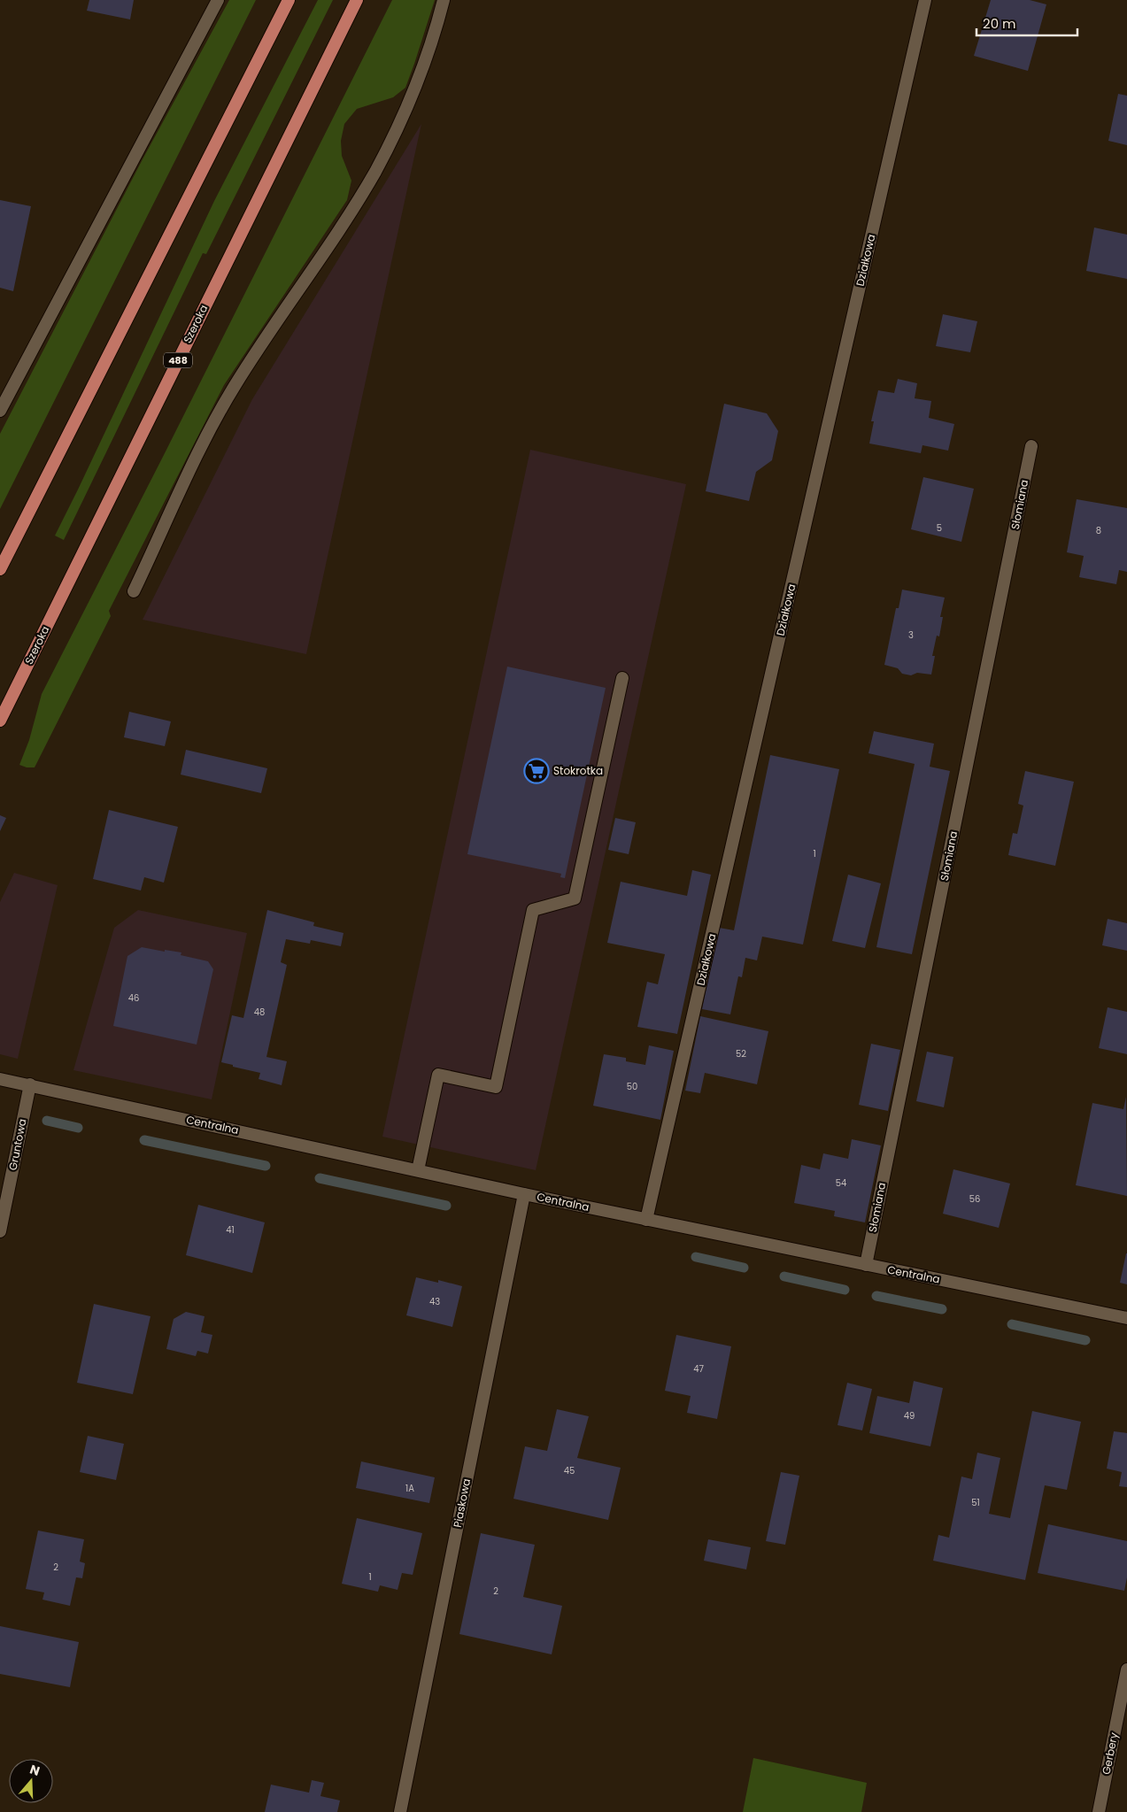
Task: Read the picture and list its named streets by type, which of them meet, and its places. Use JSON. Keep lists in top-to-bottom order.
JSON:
{
  "streets": {
    "main road": ["Szeroka", "488"],
    "street": [
      "Działkowa",
      "Słomiana",
      "Centralna",
      "Gruntowa",
      "Piaskowa",
      "Gerbery"
    ]
  },
  "crossings": [
    ["Działkowa", "Centralna"],
    ["Słomiana", "Centralna"],
    ["Centralna", "Gruntowa"],
    ["Centralna", "Piaskowa"]
  ],
  "places": {
    "supermarket": ["Stokrotka"]
  },
  "house_numbers": [
    "5",
    "8",
    "3",
    "1",
    "46",
    "48",
    "52",
    "50",
    "54",
    "56",
    "41",
    "43",
    "47",
    "49",
    "45",
    "1A",
    "51",
    "2",
    "1",
    "2"
  ],
  "scale_bar": "20 m",
  "north": "top"
}
